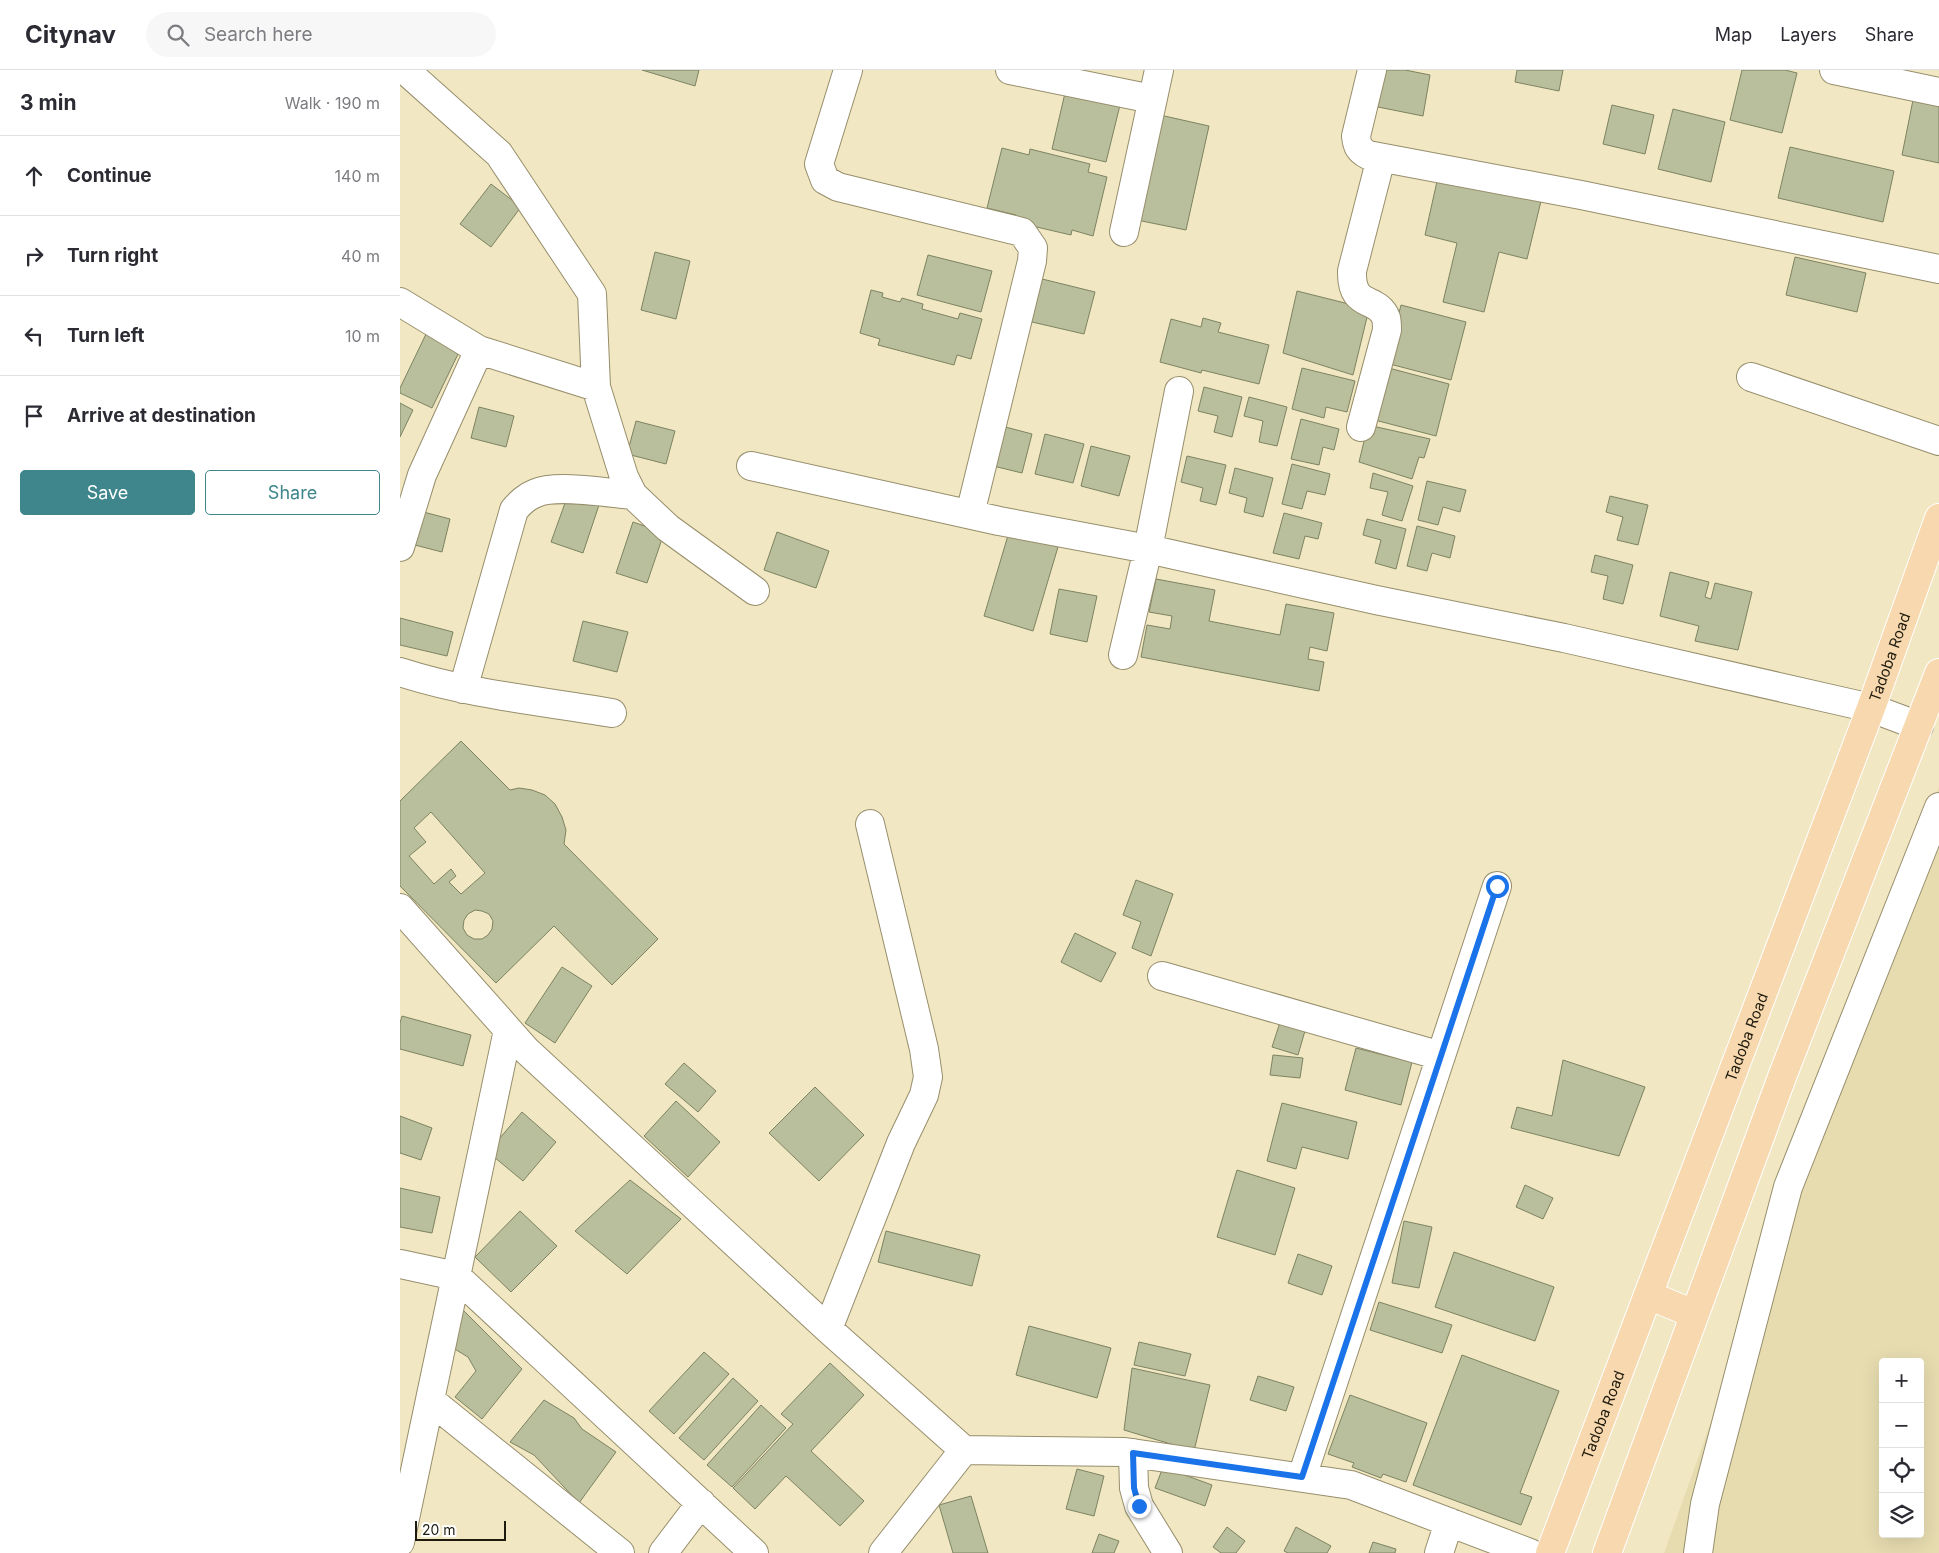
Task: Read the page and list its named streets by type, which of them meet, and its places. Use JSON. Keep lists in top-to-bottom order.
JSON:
{
  "streets": {
    "main road": ["Tadoba Road"]
  },
  "scale_bar": "20 m",
  "page": {
    "header": "Citynav",
    "search": "Search here",
    "nav": ["Map", "Layers", "Share"],
    "heading": ["3 min", "Walk · 190 m"],
    "list": [
      ["Continue", "140 m"],
      ["Turn right", "40 m"],
      ["Turn left", "10 m"],
      "Arrive at destination"
    ],
    "buttons": ["Save", "Share"],
    "map_buttons": ["+", "−"],
    "scale": "20 m"
  }
}
